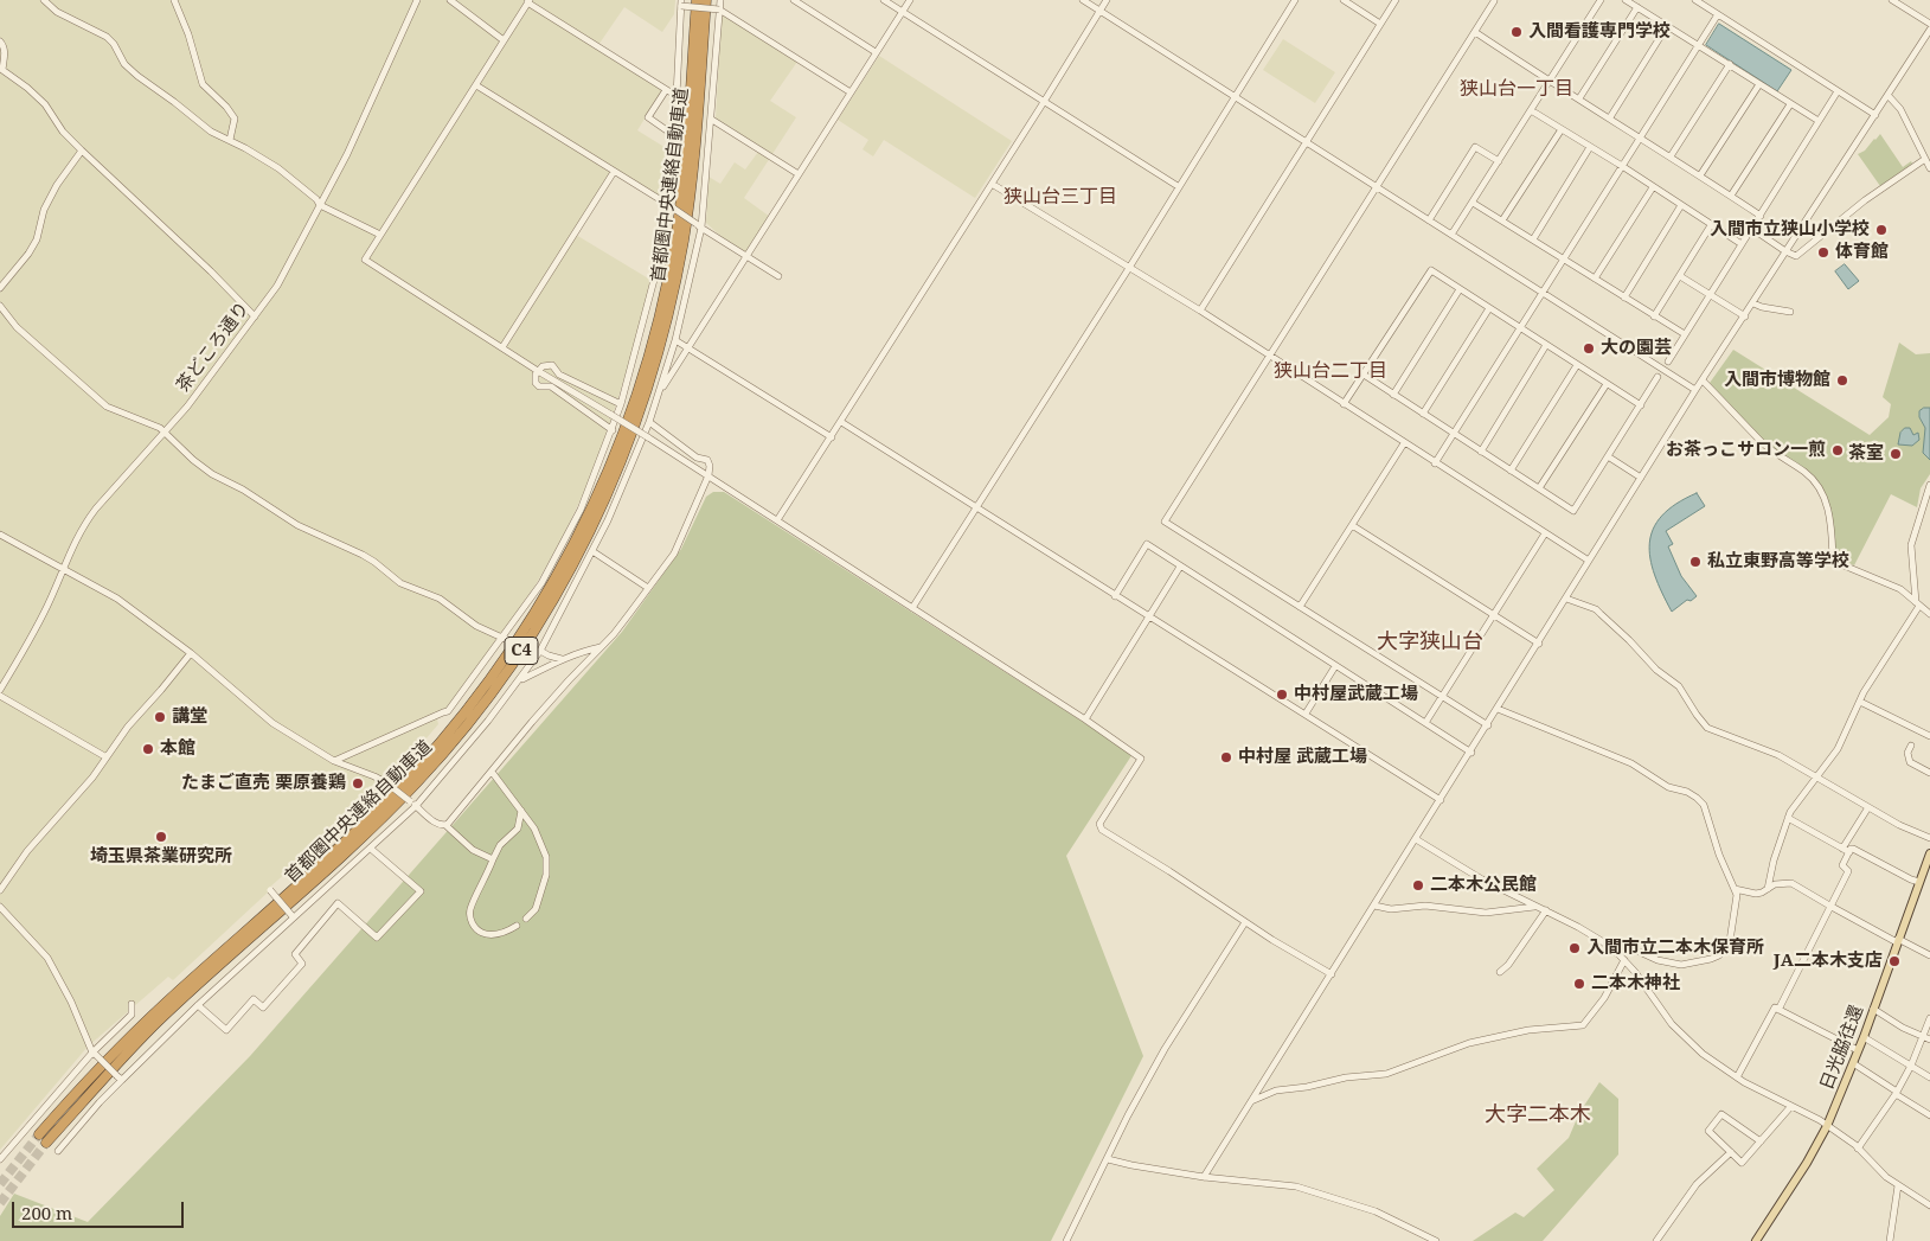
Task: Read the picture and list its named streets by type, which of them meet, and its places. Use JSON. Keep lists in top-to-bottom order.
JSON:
{
  "streets": {
    "highway": ["首都圏中央連絡自動車道", "C4"],
    "main road": ["日光脇往還"],
    "street": ["茶どころ通り"]
  },
  "districts": [
    "狭山台一丁目",
    "狭山台三丁目",
    "狭山台二丁目",
    "大字狭山台",
    "大字二本木"
  ],
  "places": [
    "入間看護専門学校",
    "入間市立狭山小学校",
    "体育館",
    "大の園芸",
    "入間市博物館",
    "お茶っこサロン一煎",
    "茶室",
    "私立東野高等学校",
    "中村屋武蔵工場",
    "講堂",
    "本館",
    "中村屋 武蔵工場",
    "たまご直売 栗原養鶏",
    "埼玉県茶業研究所",
    "二本木公民館",
    "入間市立二本木保育所",
    "JA二本木支店",
    "二本木神社"
  ],
  "scale_bar": "200 m"
}
